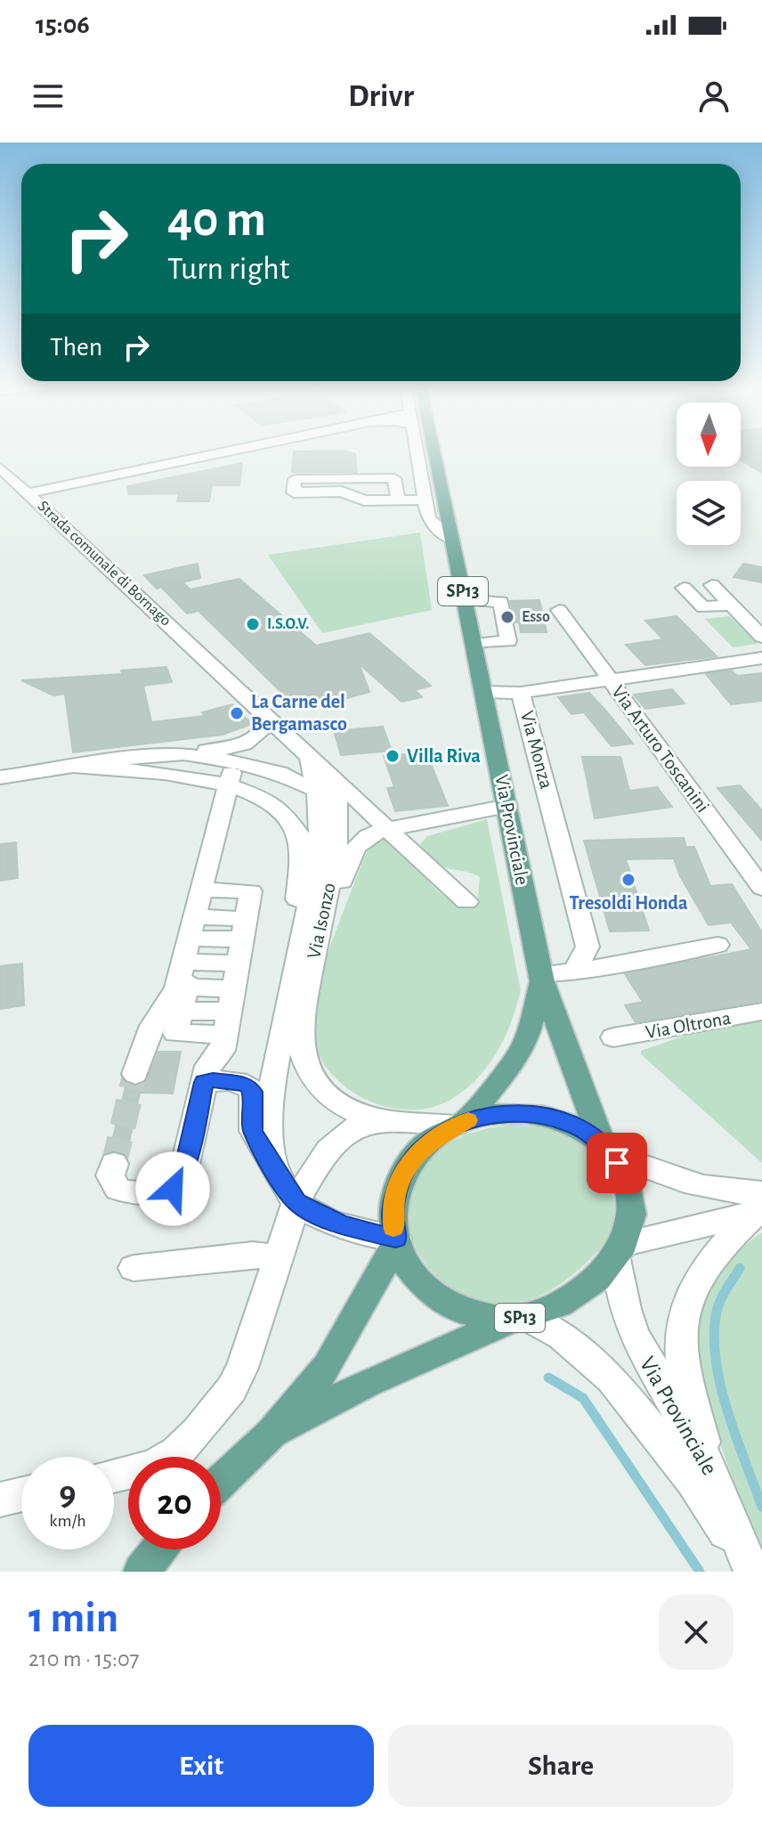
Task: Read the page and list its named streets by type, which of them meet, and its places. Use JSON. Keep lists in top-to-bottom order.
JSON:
{
  "streets": {
    "main road": ["SP13", "Via Provinciale"],
    "street": [
      "Strada comunale di Bornago",
      "Via Arturo Toscanini",
      "Via Monza",
      "Via Isonzo",
      "Via Oltrona"
    ]
  },
  "crossings": [
    ["SP13", "Via Provinciale"],
    ["SP13", "Via Isonzo"],
    ["Via Provinciale", "Via Isonzo"]
  ],
  "places": [
    "Esso",
    "I.S.O.V.",
    "La Carne del Bergamasco",
    "Villa Riva",
    "Tresoldi Honda"
  ],
  "north": "bottom",
  "page": {
    "status": "15:06",
    "header": "Drivr",
    "turn": ["40 m", "Turn right"],
    "then": "Then",
    "speed": "9 km/h",
    "limit": "20",
    "heading": ["1 min", "210 m · 15:07"],
    "buttons": ["Exit", "Share"]
  }
}
